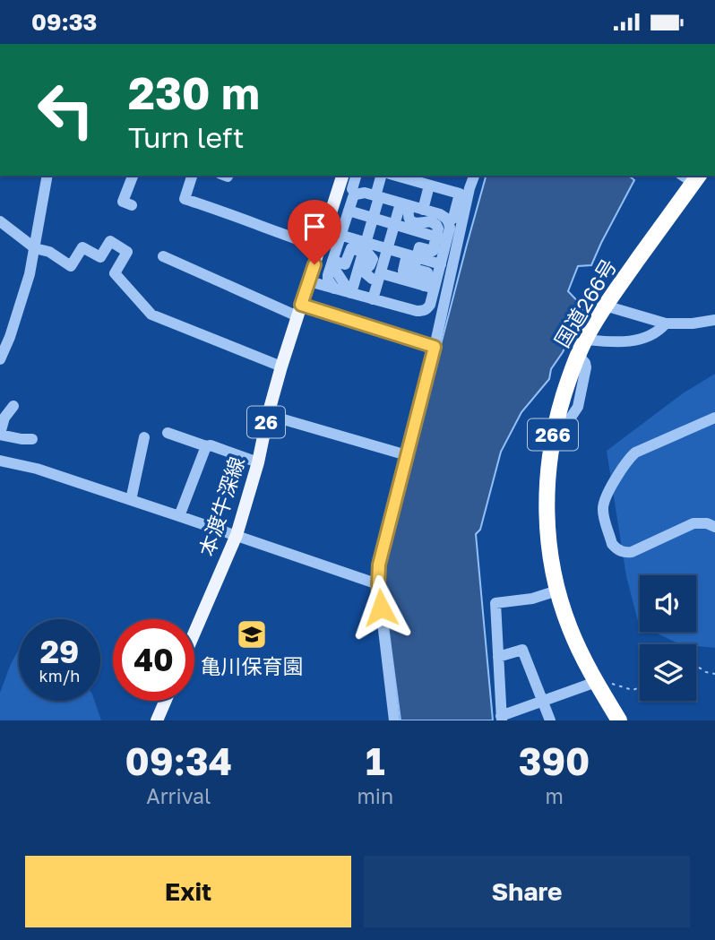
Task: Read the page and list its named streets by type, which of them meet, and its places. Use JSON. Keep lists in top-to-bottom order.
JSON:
{
  "streets": {
    "highway": ["国道266号", "266"],
    "main road": ["26", "本渡牛深線"]
  },
  "places": {
    "school or university": ["亀川保育園"]
  },
  "page": {
    "status": "09:33",
    "turn": ["230 m", "Turn left"],
    "speed": "29 km/h",
    "limit": "40",
    "eta": [
      "09:34",
      "Arrival",
      "1",
      "min",
      "390",
      "m"
    ],
    "buttons": ["Exit", "Share"]
  }
}
